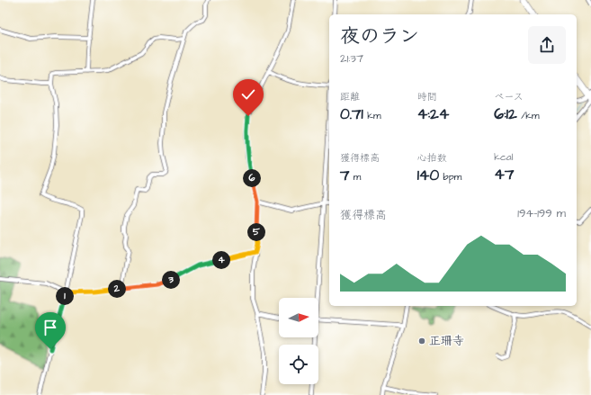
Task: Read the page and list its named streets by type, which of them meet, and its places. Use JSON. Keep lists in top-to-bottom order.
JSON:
{
  "places": ["正珊寺"],
  "north": "right",
  "page": {
    "heading": ["夜のラン", "21:37"],
    "stats": [
      ["距離", "0.71 km"],
      ["時間", "4:24"],
      ["ペース", "6:12 /km"],
      ["獲得標高", "7 m"],
      ["心拍数", "140 bpm"],
      ["kcal", "47"]
    ],
    "pins": [
      "6",
      "5",
      "4",
      "3",
      "2",
      "1"
    ],
    "chart": ["獲得標高", "194–199 m"]
  }
}
